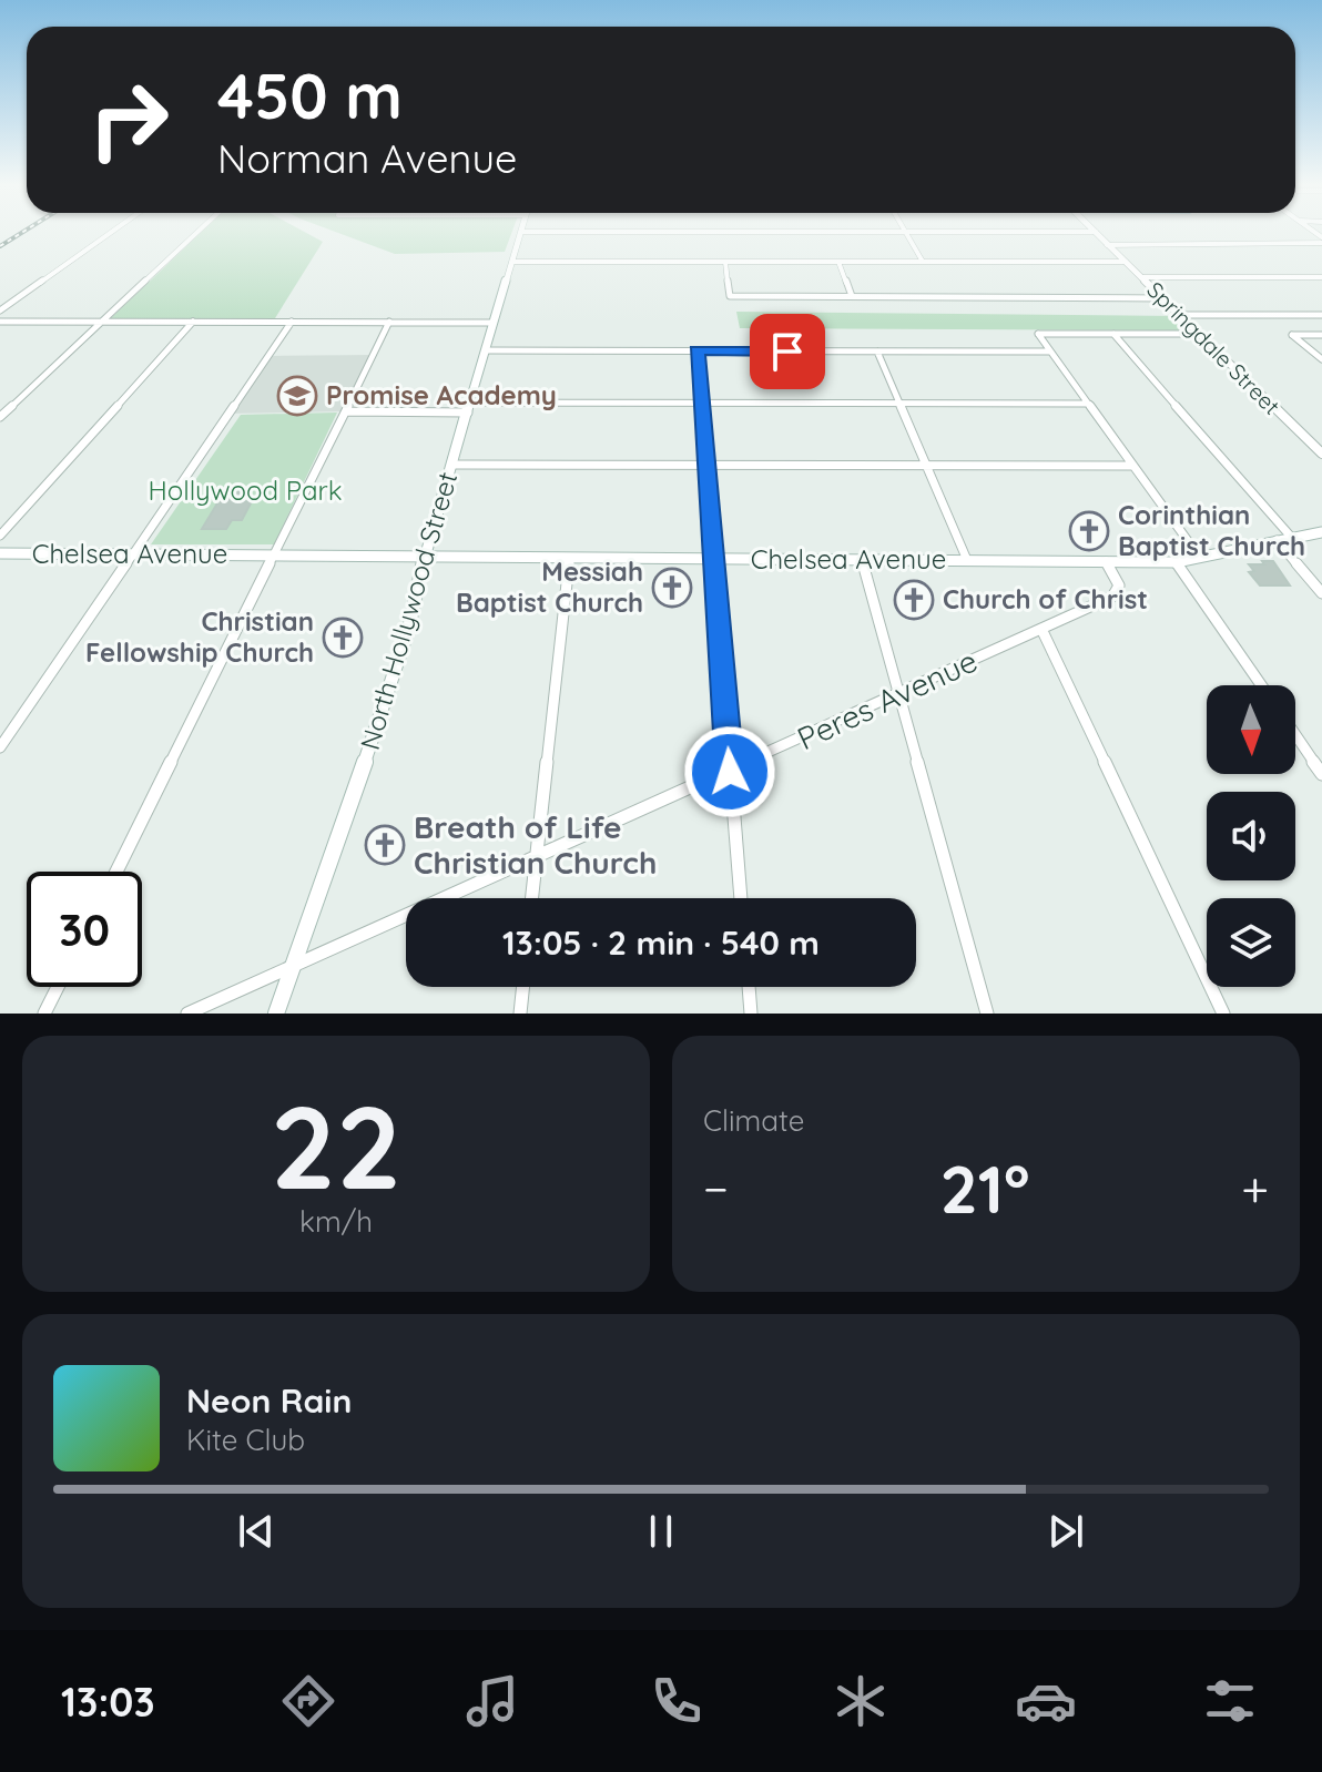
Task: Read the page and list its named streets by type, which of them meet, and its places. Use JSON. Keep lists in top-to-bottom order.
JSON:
{
  "streets": {
    "main road": ["Chelsea Avenue", "North Hollywood Street"],
    "street": ["Springdale Street", "Peres Avenue"]
  },
  "crossings": [
    ["Chelsea Avenue", "North Hollywood Street"],
    ["Chelsea Avenue", "Peres Avenue"],
    ["North Hollywood Street", "Peres Avenue"]
  ],
  "parks": ["Hollywood Park"],
  "places": {
    "school or university": ["Promise Academy"],
    "church": [
      "Corinthian Baptist Church",
      "Messiah Baptist Church",
      "Church of Christ",
      "Christian Fellowship Church",
      "Breath of Life Christian Church"
    ]
  },
  "north": "bottom",
  "page": {
    "turn": ["450 m", "Norman Avenue"],
    "limit": "30",
    "trip": "13:05 · 2 min · 540 m",
    "tile": [
      ["22", "km/h"],
      "Climate"
    ],
    "heat": ["−", "21°", "+"],
    "song": ["Neon Rain", "Kite Club"],
    "tabs": "13:03"
  }
}
